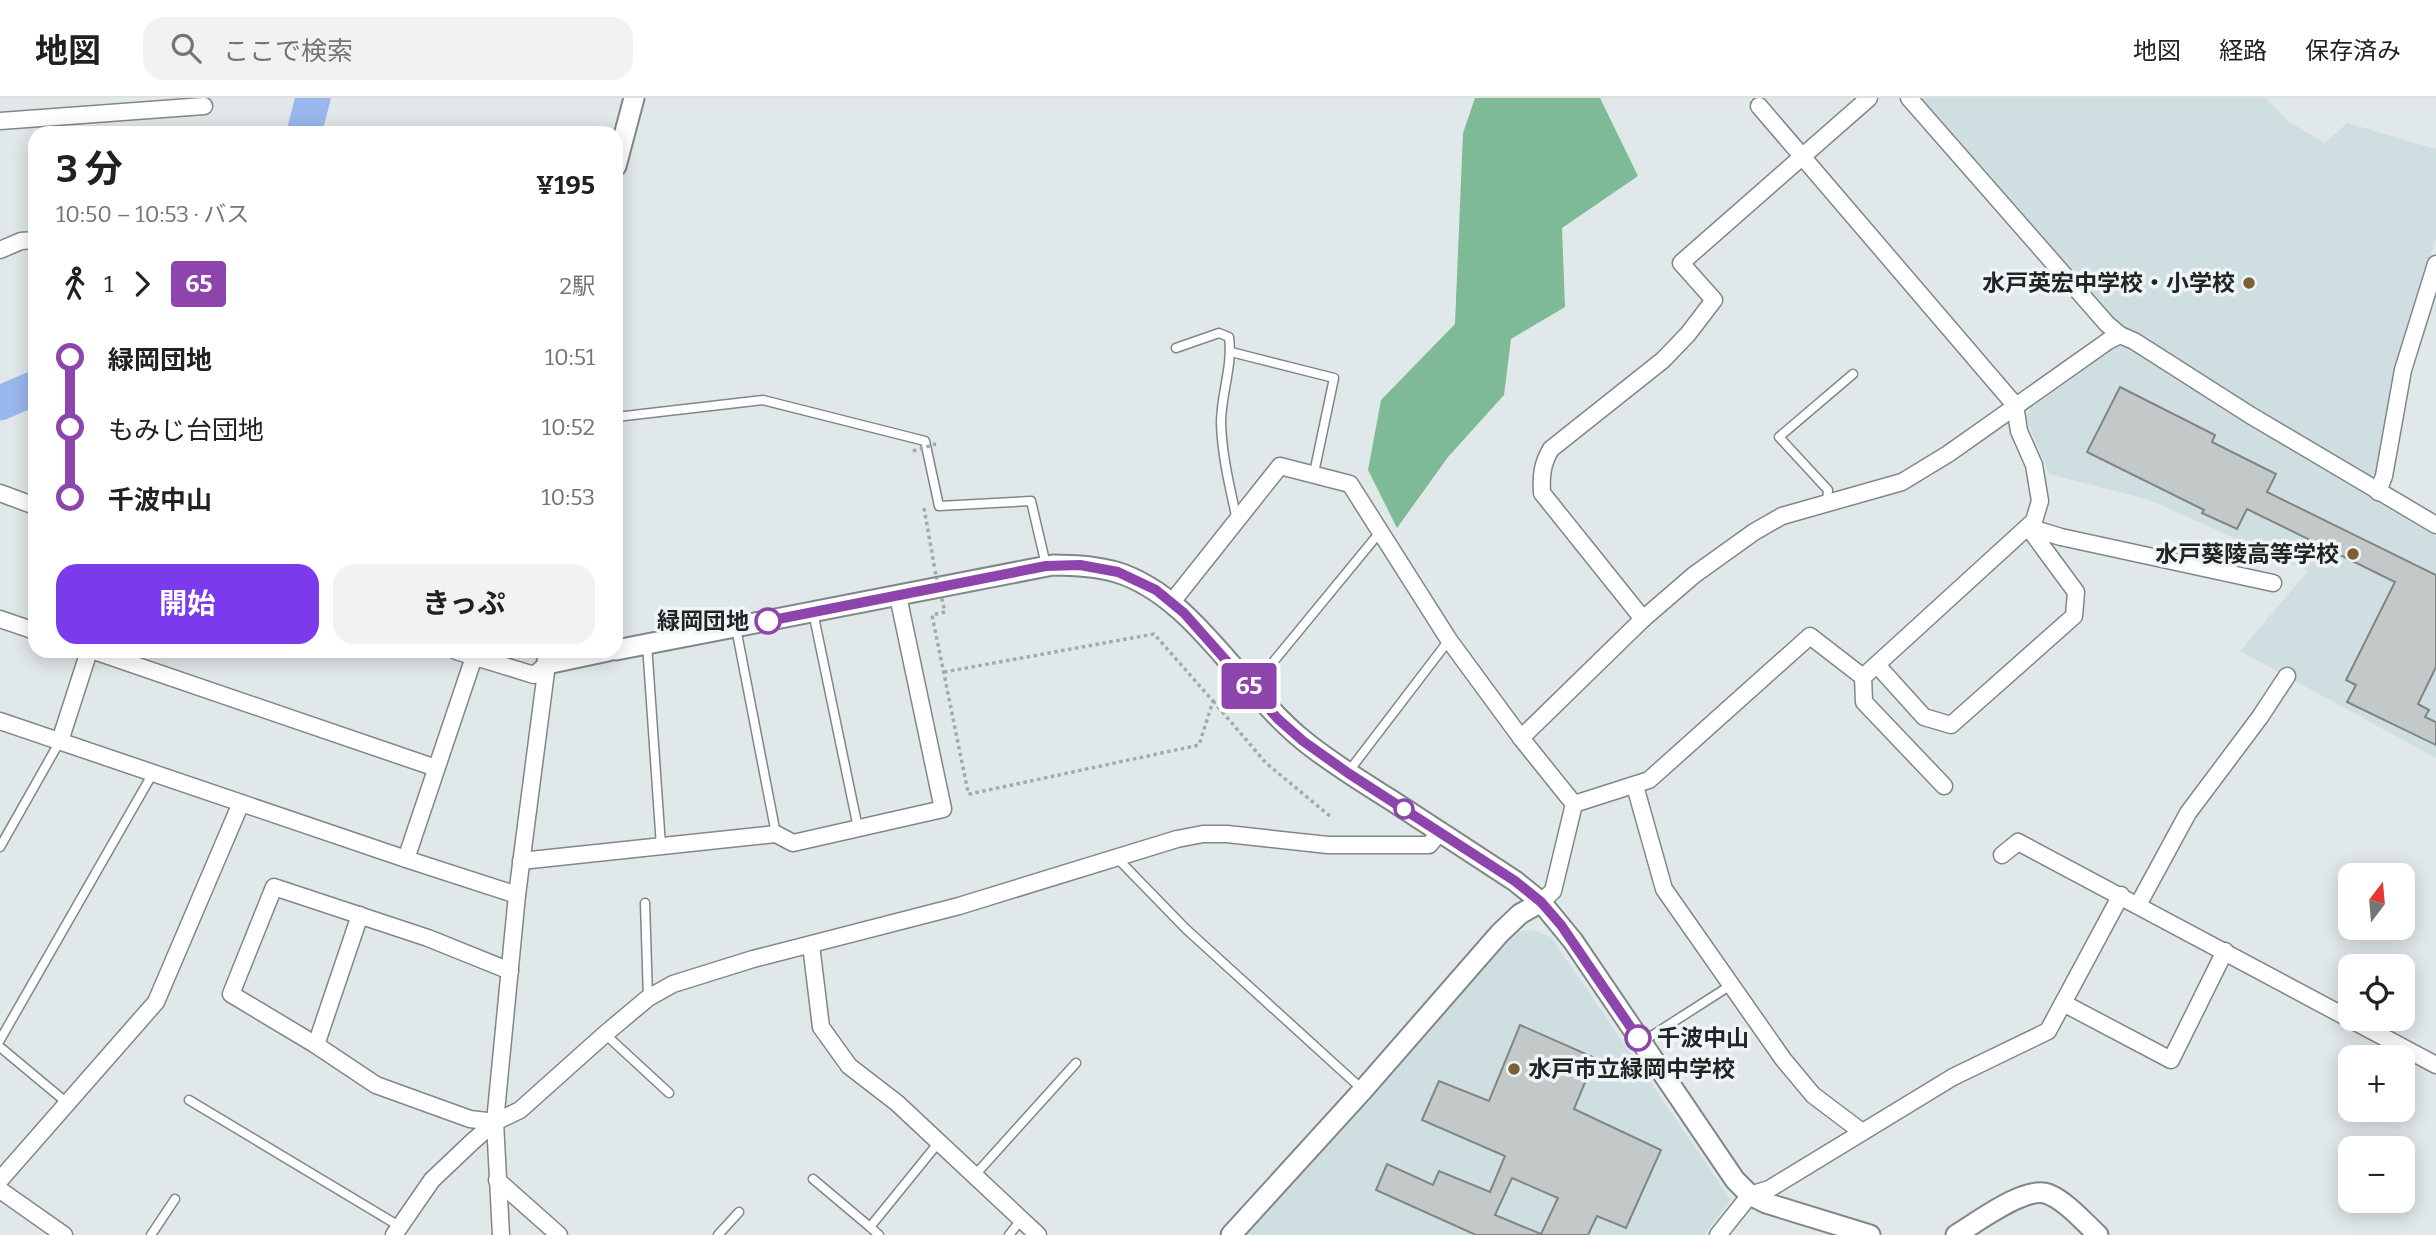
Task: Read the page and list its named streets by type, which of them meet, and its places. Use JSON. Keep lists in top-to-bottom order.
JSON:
{
  "places": [
    "水戸英宏中学校・小学校",
    "水戸葵陵高等学校",
    "緑岡団地",
    "千波中山",
    "水戸市立緑岡中学校"
  ],
  "lines": ["bus line 65"],
  "north": "top",
  "page": {
    "header": "地図",
    "search": "ここで検索",
    "nav": ["地図", "経路", "保存済み"],
    "on_map": "65",
    "heading": ["3 分", "10:50 – 10:53 · バス", "¥195"],
    "legs": ["1", "65", "2駅"],
    "list": [
      {
        "name": "緑岡団地",
        "value": "10:51"
      },
      {
        "name": "もみじ台団地",
        "value": "10:52"
      },
      {
        "name": "千波中山",
        "value": "10:53"
      }
    ],
    "buttons": ["開始", "きっぷ"],
    "map_buttons": ["+", "−"]
  }
}
